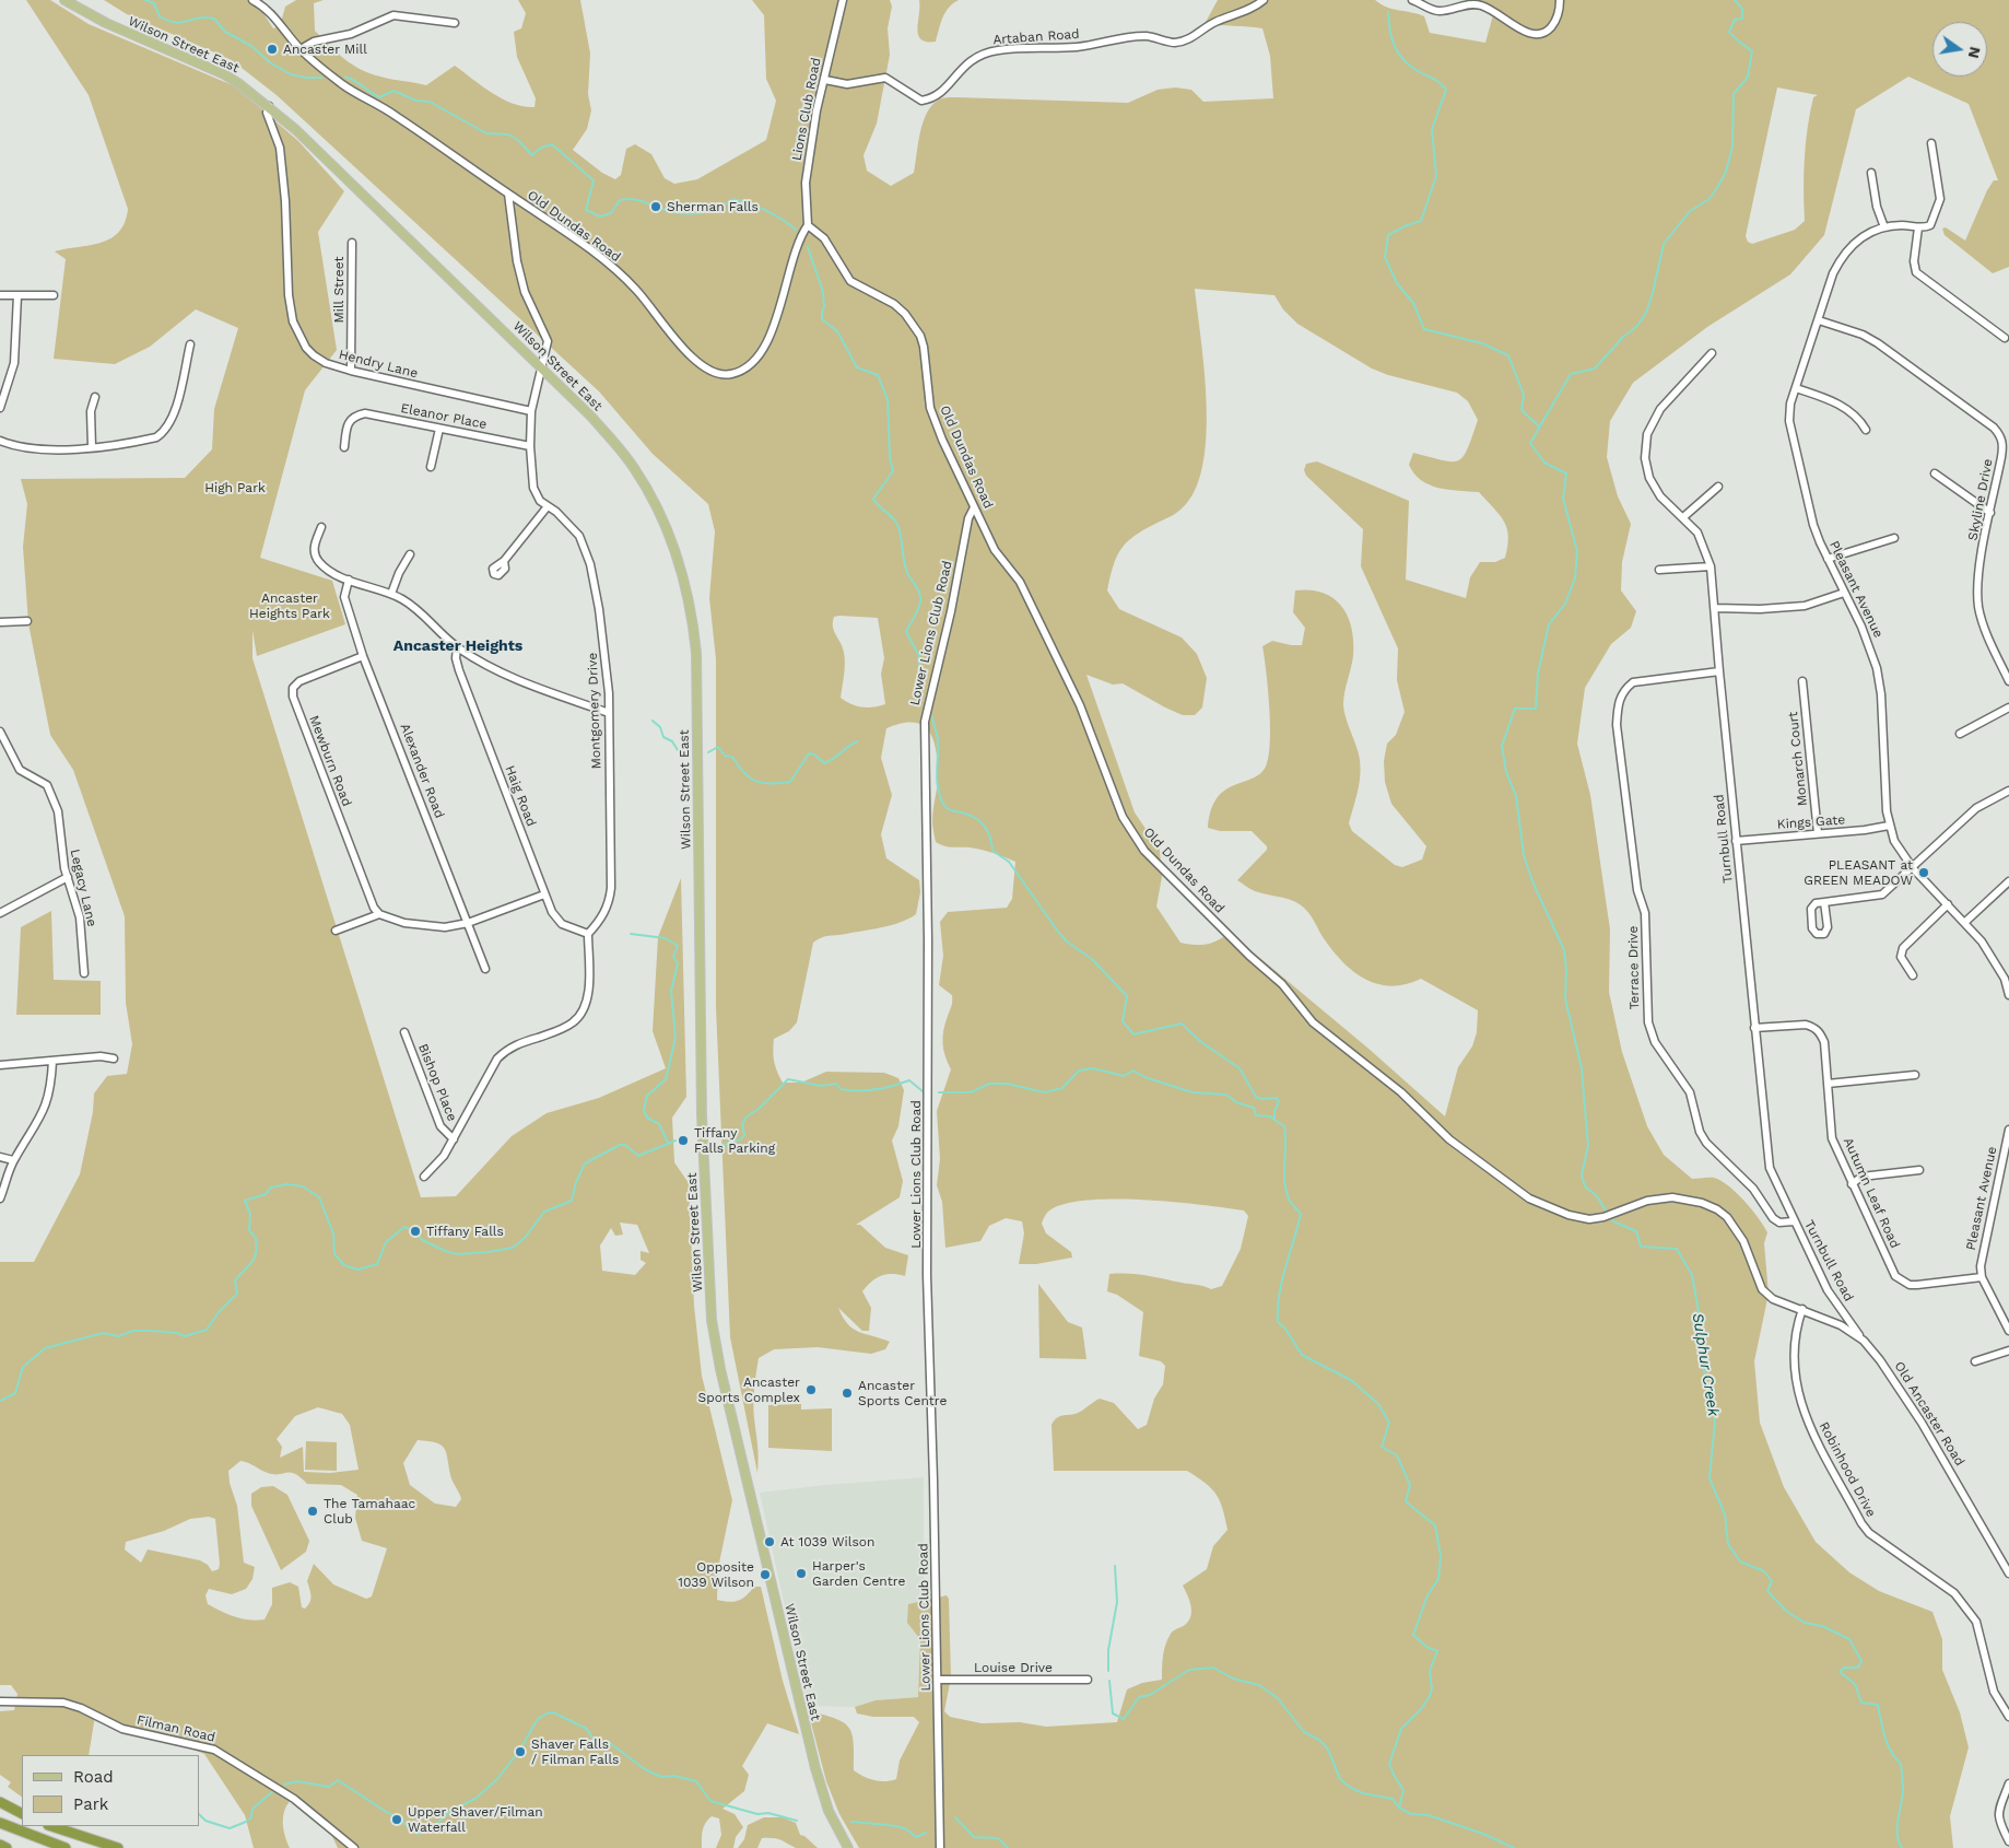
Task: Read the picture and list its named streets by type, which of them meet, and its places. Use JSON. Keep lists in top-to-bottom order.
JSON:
{
  "streets": {
    "main road": ["Wilson Street East"],
    "street": [
      "Artaban Road",
      "Lions Club Road",
      "Old Dundas Road",
      "Mill Street",
      "Hendry Lane",
      "Eleanor Place",
      "Skyline Drive",
      "Pleasant Avenue",
      "Lower Lions Club Road",
      "Montgomery Drive",
      "Monarch Court",
      "Mewburn Road",
      "Alexander Road",
      "Haig Road",
      "Kings Gate",
      "Turnbull Road",
      "Legacy Lane",
      "Terrace Drive",
      "Bishop Place",
      "Autumn Leaf Road",
      "Old Ancaster Road",
      "Robinhood Drive",
      "Louise Drive",
      "Filman Road"
    ]
  },
  "crossings": [
    ["Artaban Road", "Lions Club Road"],
    ["Wilson Street East", "Hendry Lane"],
    ["Wilson Street East", "Montgomery Drive"],
    ["Lions Club Road", "Old Dundas Road"],
    ["Old Dundas Road", "Lower Lions Club Road"],
    ["Old Dundas Road", "Montgomery Drive"],
    ["Old Dundas Road", "Old Ancaster Road"],
    ["Mill Street", "Hendry Lane"],
    ["Hendry Lane", "Montgomery Drive"],
    ["Eleanor Place", "Montgomery Drive"],
    ["Skyline Drive", "Pleasant Avenue"],
    ["Pleasant Avenue", "Kings Gate"],
    ["Pleasant Avenue", "Autumn Leaf Road"],
    ["Lower Lions Club Road", "Louise Drive"],
    ["Montgomery Drive", "Haig Road"],
    ["Monarch Court", "Kings Gate"],
    ["Mewburn Road", "Alexander Road"],
    ["Kings Gate", "Turnbull Road"],
    ["Turnbull Road", "Terrace Drive"],
    ["Turnbull Road", "Autumn Leaf Road"],
    ["Turnbull Road", "Old Ancaster Road"],
    ["Old Ancaster Road", "Robinhood Drive"]
  ],
  "districts": ["Ancaster Heights"],
  "water": ["Sulphur Creek"],
  "parks": ["High Park", "Ancaster Heights Park"],
  "places": [
    "Ancaster Mill",
    "Sherman Falls",
    "PLEASANT at GREEN MEADOW",
    "Tiffany Falls Parking",
    "Tiffany Falls",
    "Ancaster Sports Complex",
    "Ancaster Sports Centre",
    "The Tamahaac Club",
    "At 1039 Wilson",
    "Harper's Garden Centre",
    "Opposite 1039 Wilson",
    "Shaver Falls / Filman Falls",
    "Upper Shaver/Filman Waterfall"
  ],
  "legend": ["Road", "Park"],
  "north": "right"
}
